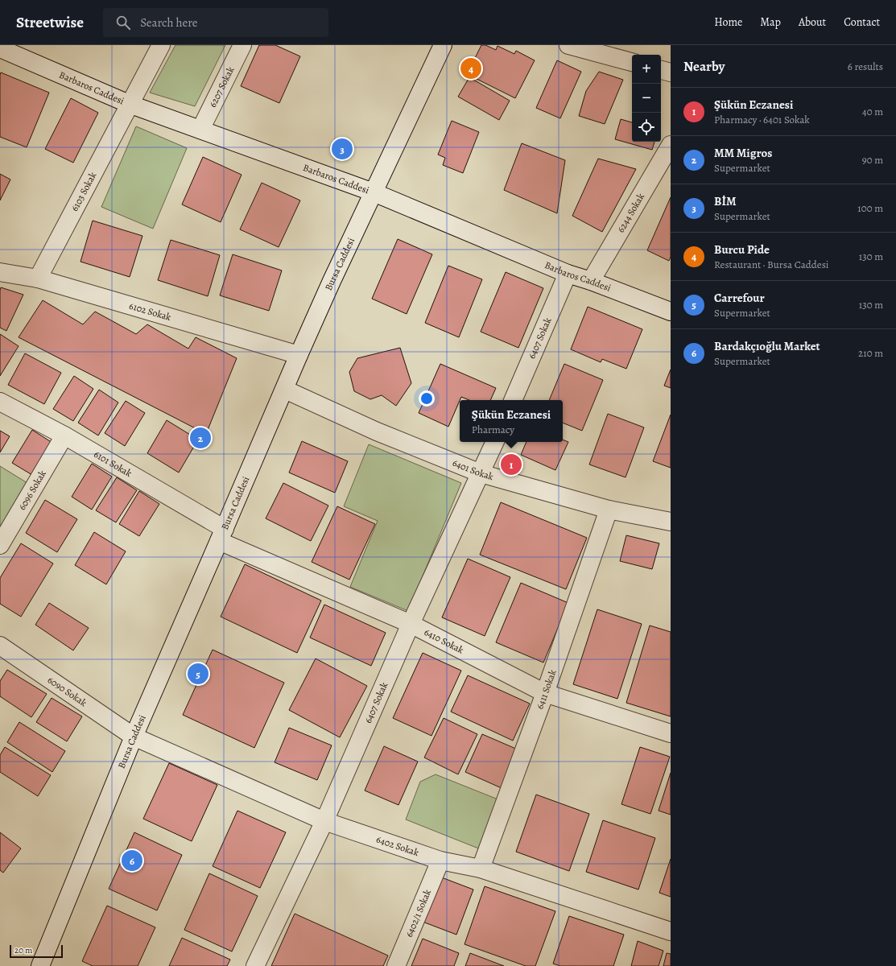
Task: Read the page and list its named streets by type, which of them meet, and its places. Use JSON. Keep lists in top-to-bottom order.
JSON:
{
  "streets": {
    "street": [
      "6207 Sokak",
      "Barbaros Caddesi",
      "6103 Sokak",
      "6244 Sokak",
      "Bursa Caddesi",
      "6102 Sokak",
      "6407 Sokak",
      "6101 Sokak",
      "6401 Sokak",
      "6096 Sokak",
      "6410 Sokak",
      "6411 Sokak",
      "6090 Sokak",
      "6402 Sokak",
      "6402/1 Sokak"
    ]
  },
  "crossings": [
    ["6207 Sokak", "Barbaros Caddesi"],
    ["Barbaros Caddesi", "6103 Sokak"],
    ["Barbaros Caddesi", "6244 Sokak"],
    ["Barbaros Caddesi", "Bursa Caddesi"],
    ["Barbaros Caddesi", "6407 Sokak"],
    ["6103 Sokak", "6102 Sokak"],
    ["Bursa Caddesi", "6102 Sokak"],
    ["Bursa Caddesi", "6101 Sokak"],
    ["Bursa Caddesi", "6401 Sokak"],
    ["Bursa Caddesi", "6410 Sokak"],
    ["Bursa Caddesi", "6090 Sokak"],
    ["Bursa Caddesi", "6402 Sokak"],
    ["6407 Sokak", "6401 Sokak"],
    ["6407 Sokak", "6410 Sokak"],
    ["6407 Sokak", "6402 Sokak"],
    ["6101 Sokak", "6096 Sokak"],
    ["6101 Sokak", "6410 Sokak"],
    ["6401 Sokak", "6411 Sokak"],
    ["6410 Sokak", "6411 Sokak"],
    ["6411 Sokak", "6402 Sokak"],
    ["6090 Sokak", "6402 Sokak"],
    ["6402 Sokak", "6402/1 Sokak"]
  ],
  "scale_bar": "20 m",
  "page": {
    "header": "Streetwise",
    "search": "Search here",
    "nav": [
      "Home",
      "Map",
      "About",
      "Contact"
    ],
    "heading": ["Nearby", "6 results"],
    "map_buttons": ["+", "−"],
    "pins": [
      "4",
      "3",
      "2",
      "1",
      "5",
      "6"
    ],
    "list": [
      {
        "mark": "1",
        "name": "Şükün Eczanesi",
        "note": "Pharmacy · 6401 Sokak",
        "value": "40 m"
      },
      {
        "mark": "2",
        "name": "MM Migros",
        "note": "Supermarket",
        "value": "90 m"
      },
      {
        "mark": "3",
        "name": "BİM",
        "note": "Supermarket",
        "value": "100 m"
      },
      {
        "mark": "4",
        "name": "Burcu Pide",
        "note": "Restaurant · Bursa Caddesi",
        "value": "130 m"
      },
      {
        "mark": "5",
        "name": "Carrefour",
        "note": "Supermarket",
        "value": "130 m"
      },
      {
        "mark": "6",
        "name": "Bardakçıoğlu Market",
        "note": "Supermarket",
        "value": "210 m"
      }
    ],
    "popup": ["Şükün Eczanesi", "Pharmacy"],
    "scale": "20 m"
  }
}
